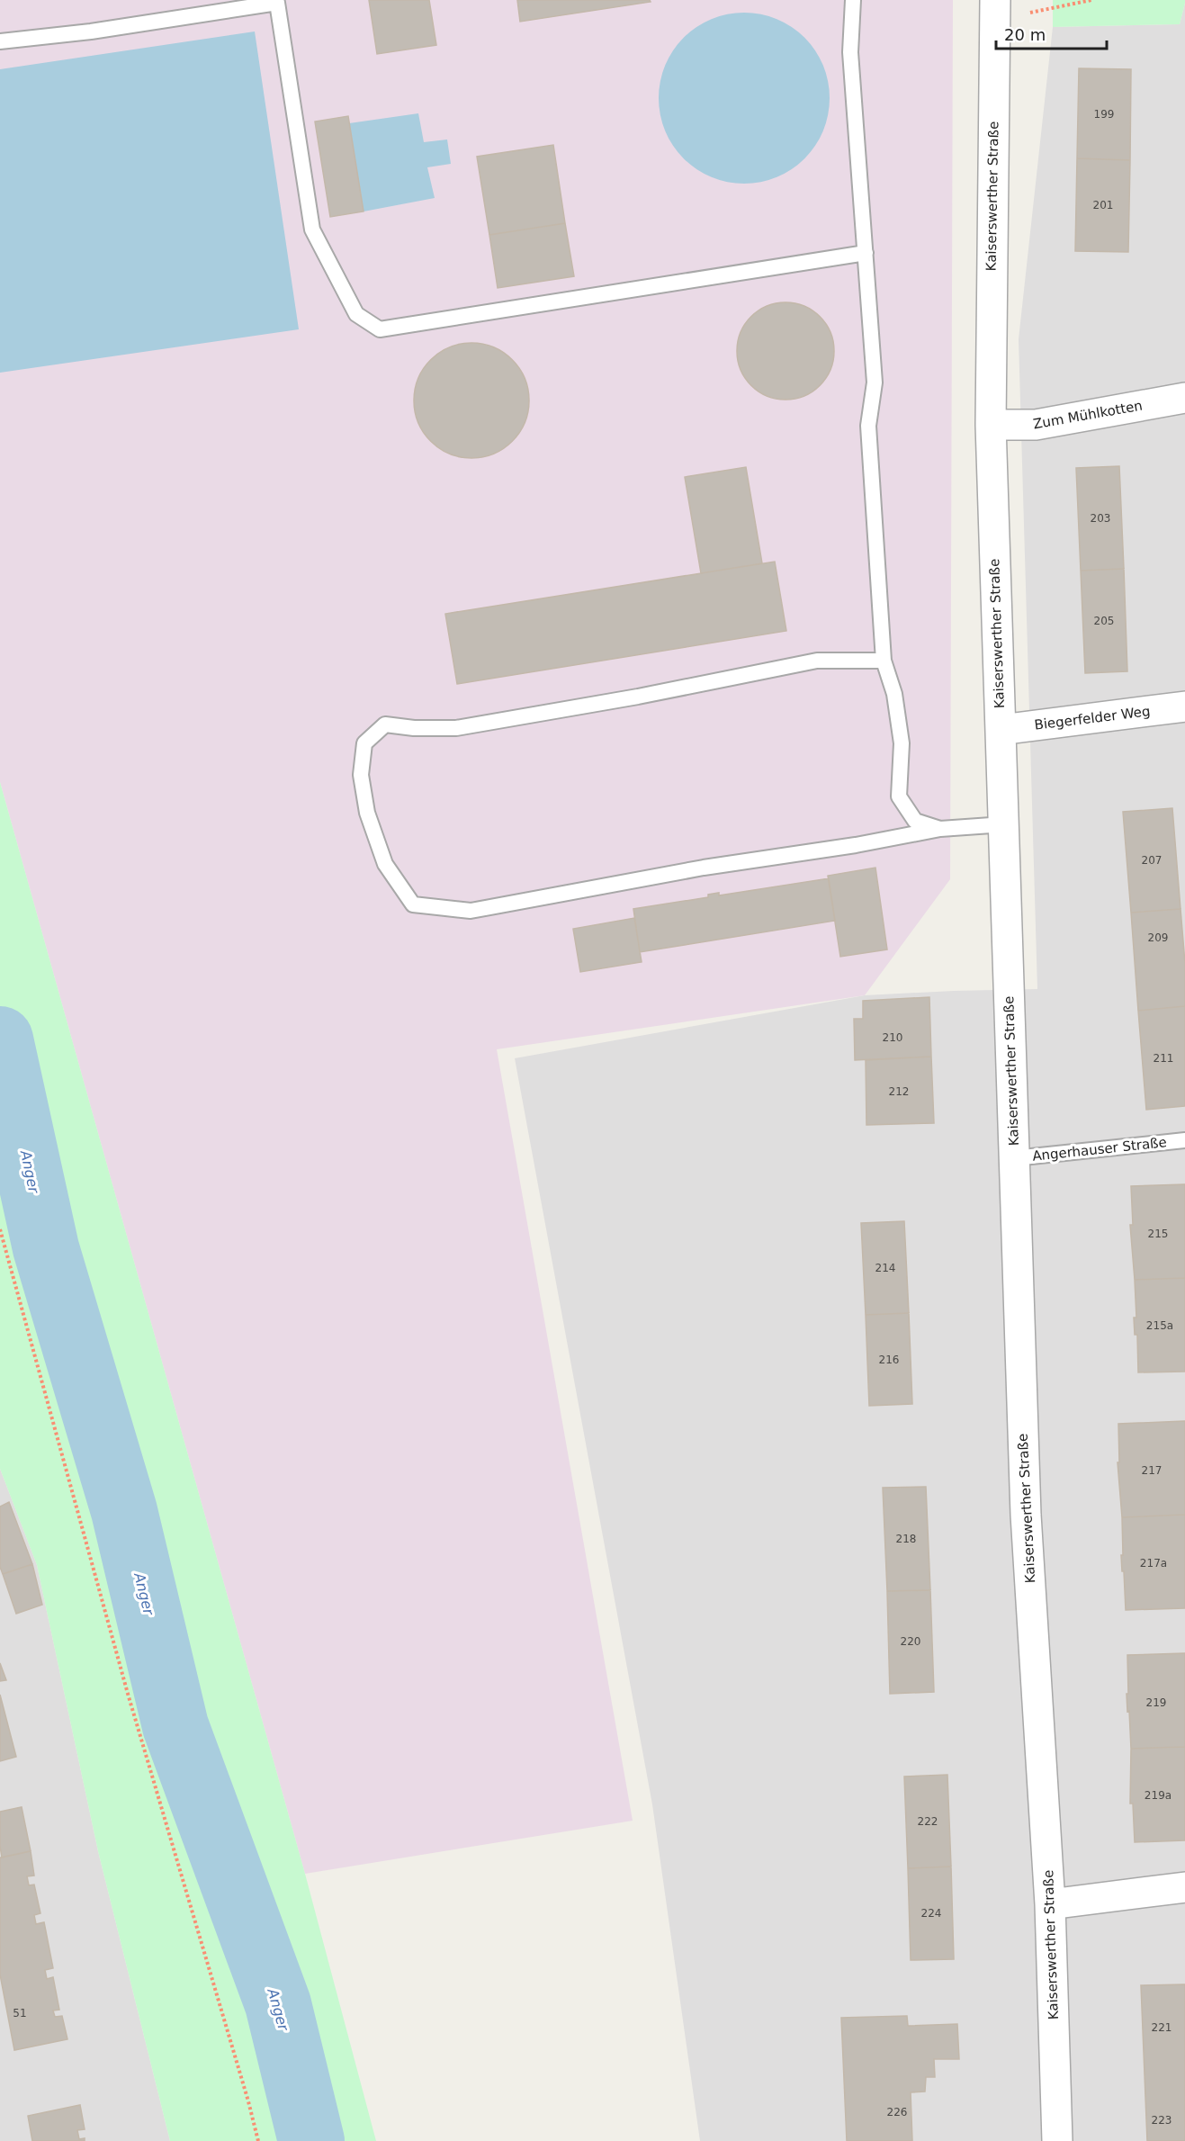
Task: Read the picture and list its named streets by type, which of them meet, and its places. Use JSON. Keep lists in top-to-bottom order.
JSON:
{
  "streets": {
    "street": ["Kaiserswerther Straße", "Zum Mühlkotten", "Biegerfelder Weg"],
    "lane": ["Angerhauser Straße"]
  },
  "crossings": [
    ["Kaiserswerther Straße", "Zum Mühlkotten"],
    ["Kaiserswerther Straße", "Biegerfelder Weg"],
    ["Kaiserswerther Straße", "Angerhauser Straße"]
  ],
  "water": ["Anger"],
  "house_numbers": [
    "199",
    "201",
    "203",
    "205",
    "207",
    "209",
    "210",
    "211",
    "212",
    "215",
    "214",
    "215a",
    "216",
    "217",
    "218",
    "217a",
    "220",
    "219",
    "219a",
    "222",
    "224",
    "51",
    "221",
    "226",
    "223"
  ],
  "scale_bar": "20 m"
}
